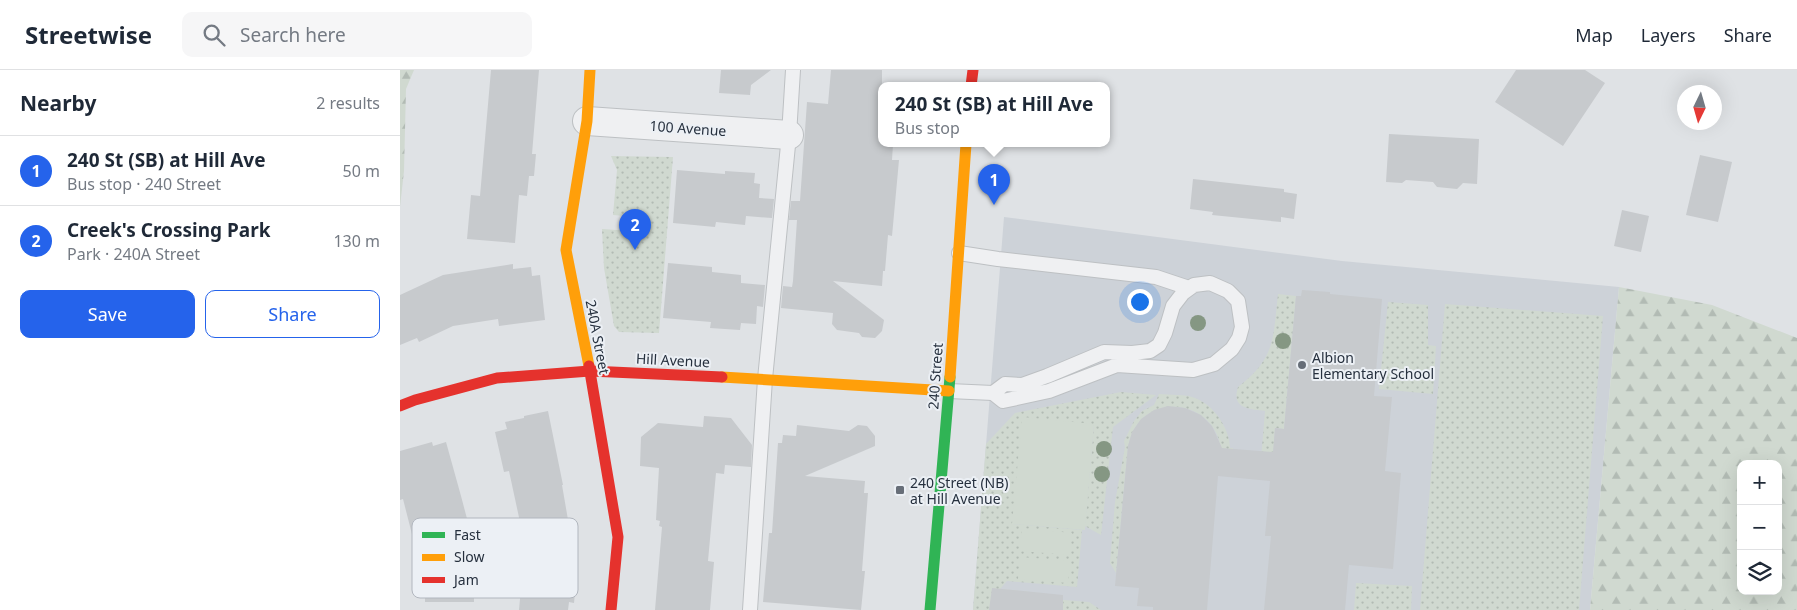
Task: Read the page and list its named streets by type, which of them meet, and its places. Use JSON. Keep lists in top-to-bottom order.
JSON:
{
  "streets": {
    "street": [
      "100 Avenue",
      "240A Street",
      "Hill Avenue",
      "240 Street"
    ]
  },
  "crossings": [
    ["100 Avenue", "240A Street"],
    ["240A Street", "Hill Avenue"],
    ["Hill Avenue", "240 Street"]
  ],
  "places": {
    "other": ["Albion Elementary School"],
    "transit": ["240 Street (NB) at Hill Avenue"]
  },
  "legend": ["Fast", "Slow", "Jam"],
  "north": "bottom",
  "page": {
    "header": "Streetwise",
    "search": "Search here",
    "nav": ["Map", "Layers", "Share"],
    "heading": ["Nearby", "2 results"],
    "popup": ["240 St (SB) at Hill Ave", "Bus stop"],
    "list": [
      {
        "mark": "1",
        "name": "240 St (SB) at Hill Ave",
        "note": "Bus stop · 240 Street",
        "value": "50 m"
      },
      {
        "mark": "2",
        "name": "Creek's Crossing Park",
        "note": "Park · 240A Street",
        "value": "130 m"
      }
    ],
    "pins": ["1", "2"],
    "buttons": ["Save", "Share"],
    "map_buttons": ["+", "−"]
  }
}
